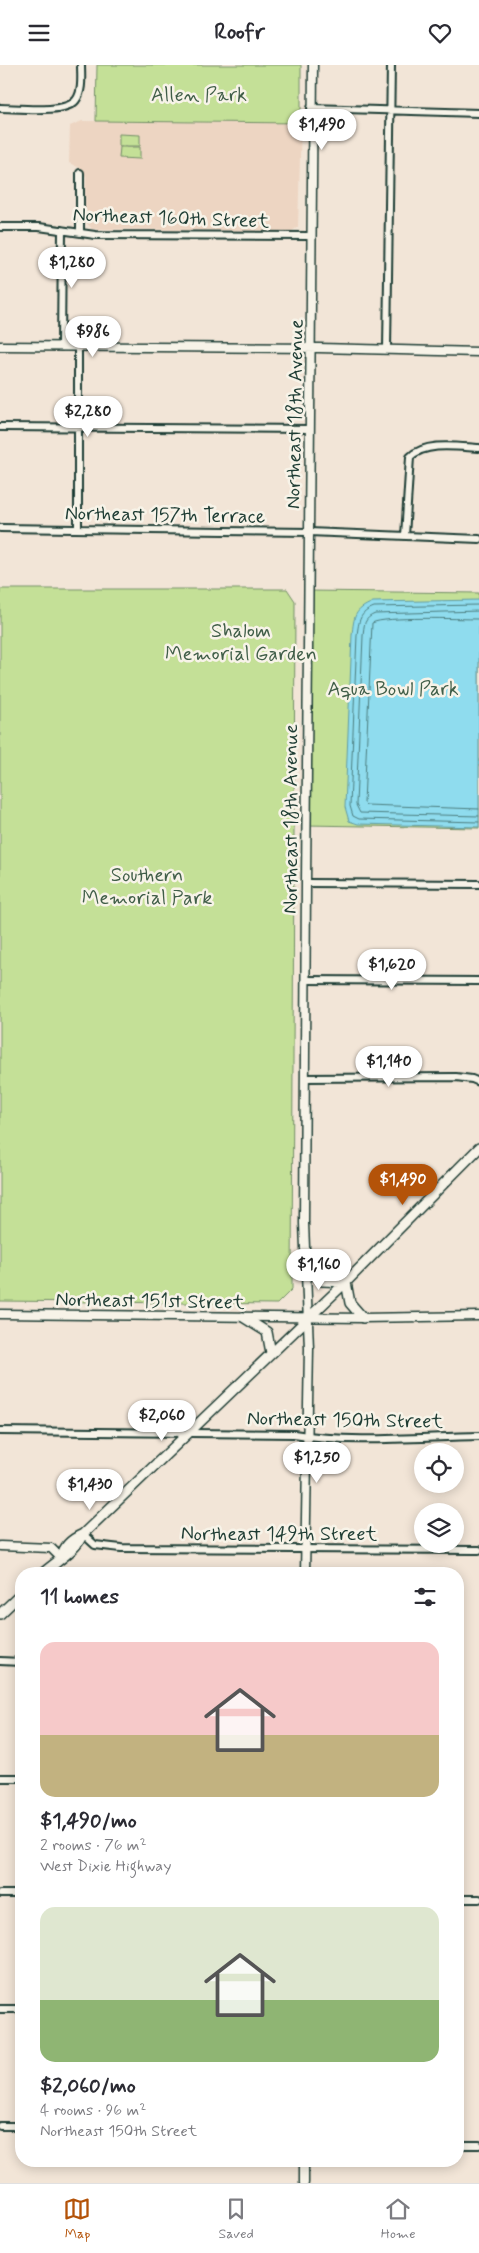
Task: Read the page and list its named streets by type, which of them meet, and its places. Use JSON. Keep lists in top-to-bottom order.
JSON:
{
  "streets": {
    "street": [
      "Northeast 160th Street",
      "Northeast 18th Avenue",
      "Northeast 157th Terrace",
      "Northeast 151st Street",
      "Northeast 150th Street",
      "Northeast 149th Street"
    ]
  },
  "crossings": [
    ["Northeast 160th Street", "Northeast 18th Avenue"],
    ["Northeast 18th Avenue", "Northeast 157th Terrace"],
    ["Northeast 18th Avenue", "Northeast 151st Street"],
    ["Northeast 18th Avenue", "Northeast 150th Street"],
    ["Northeast 18th Avenue", "Northeast 149th Street"]
  ],
  "parks": [
    "Allen Park",
    "Shalom Memorial Garden",
    "Aqua Bowl Park",
    "Southern Memorial Park"
  ],
  "page": {
    "header": "Roofr",
    "price": [
      "$1,490",
      "$1,280",
      "$986",
      "$2,280",
      "$1,620",
      "$1,140",
      "$1,490",
      "$1,160",
      "$2,060",
      "$1,250",
      "$1,430"
    ],
    "heading": "11 homes",
    "list": [
      {
        "name": "$1,490/mo",
        "note": "2 rooms · 76 m² · West Dixie Highway"
      },
      {
        "name": "$2,060/mo",
        "note": "4 rooms · 96 m² · Northeast 150th Street"
      }
    ],
    "tabs": ["Map", "Saved", "Home"]
  }
}
